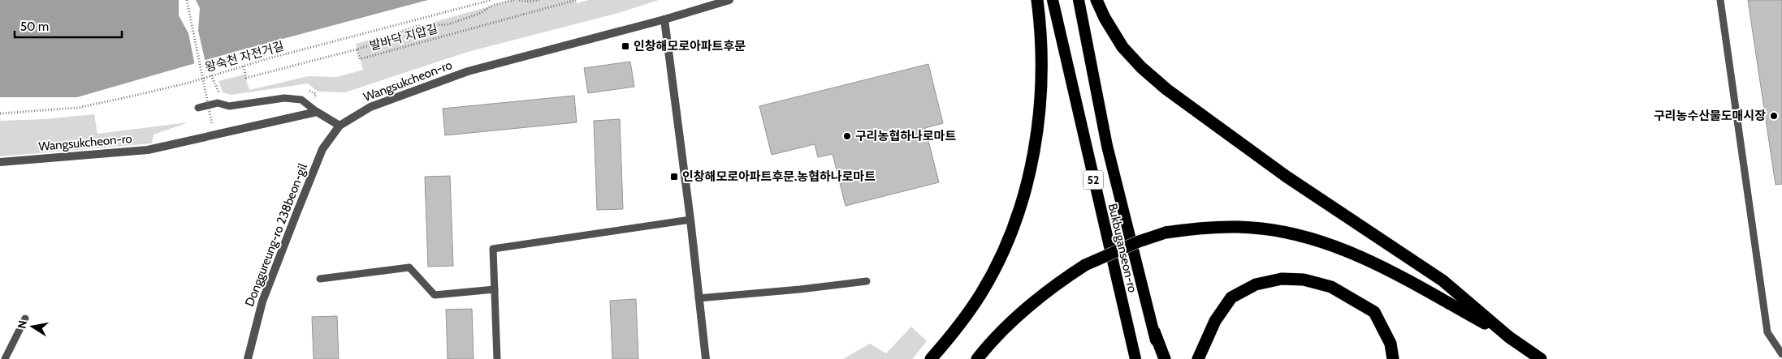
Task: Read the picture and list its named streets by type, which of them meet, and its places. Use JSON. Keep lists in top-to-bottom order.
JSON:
{
  "streets": {
    "highway": ["52", "Bukbuganseon-ro"],
    "street": ["Wangsukcheon-ro", "Donggureung-ro 238beon-gil"],
    "path": ["발바닥 지압길", "왕숙천 자전거길"]
  },
  "crossings": [
    ["Wangsukcheon-ro", "Donggureung-ro 238beon-gil"]
  ],
  "places": {
    "transit": ["인창해모로아파트후문", "인창해모로아파트후문.농협하나로마트"],
    "other": ["구리농수산물도매시장", "구리농협하나로마트"]
  },
  "scale_bar": "50 m",
  "north": "left"
}
